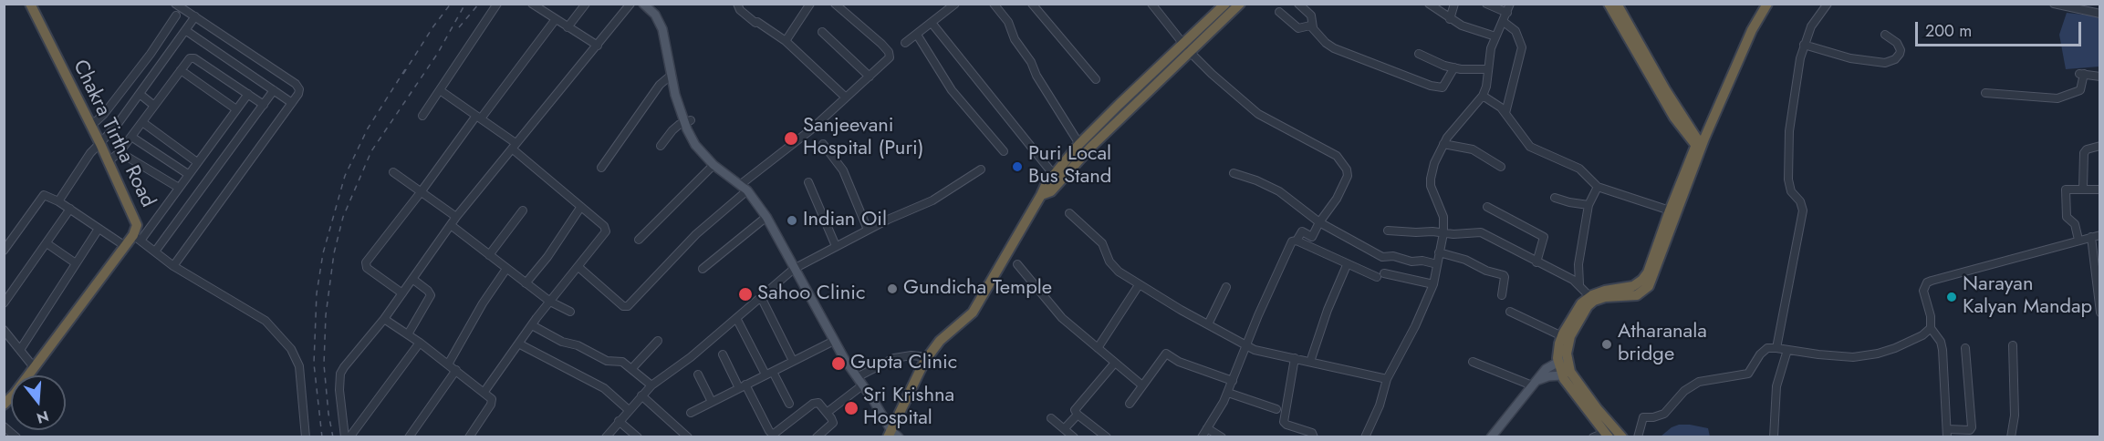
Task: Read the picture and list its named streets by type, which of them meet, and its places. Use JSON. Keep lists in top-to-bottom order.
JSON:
{
  "streets": {
    "highway": ["Chakra Tirtha Road"]
  },
  "places": [
    "Sanjeevani Hospital (Puri)",
    "Puri Local Bus Stand",
    "Indian Oil",
    "Gundicha Temple",
    "Sahoo Clinic",
    "Narayan Kalyan Mandap",
    "Atharanala bridge",
    "Gupta Clinic",
    "Sri Krishna Hospital"
  ],
  "scale_bar": "200 m",
  "north": "bottom"
}
